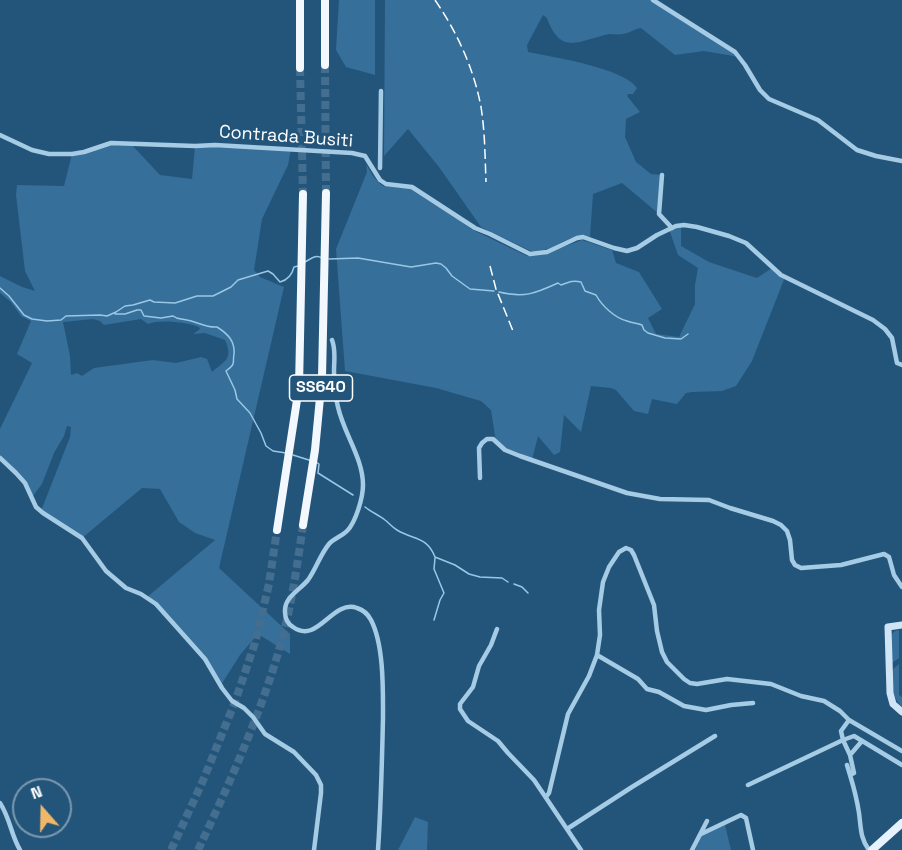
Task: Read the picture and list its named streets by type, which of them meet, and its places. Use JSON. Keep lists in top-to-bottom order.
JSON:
{
  "streets": {
    "highway": ["SS640"],
    "street": ["Contrada Busiti"]
  },
  "north": "top"
}
